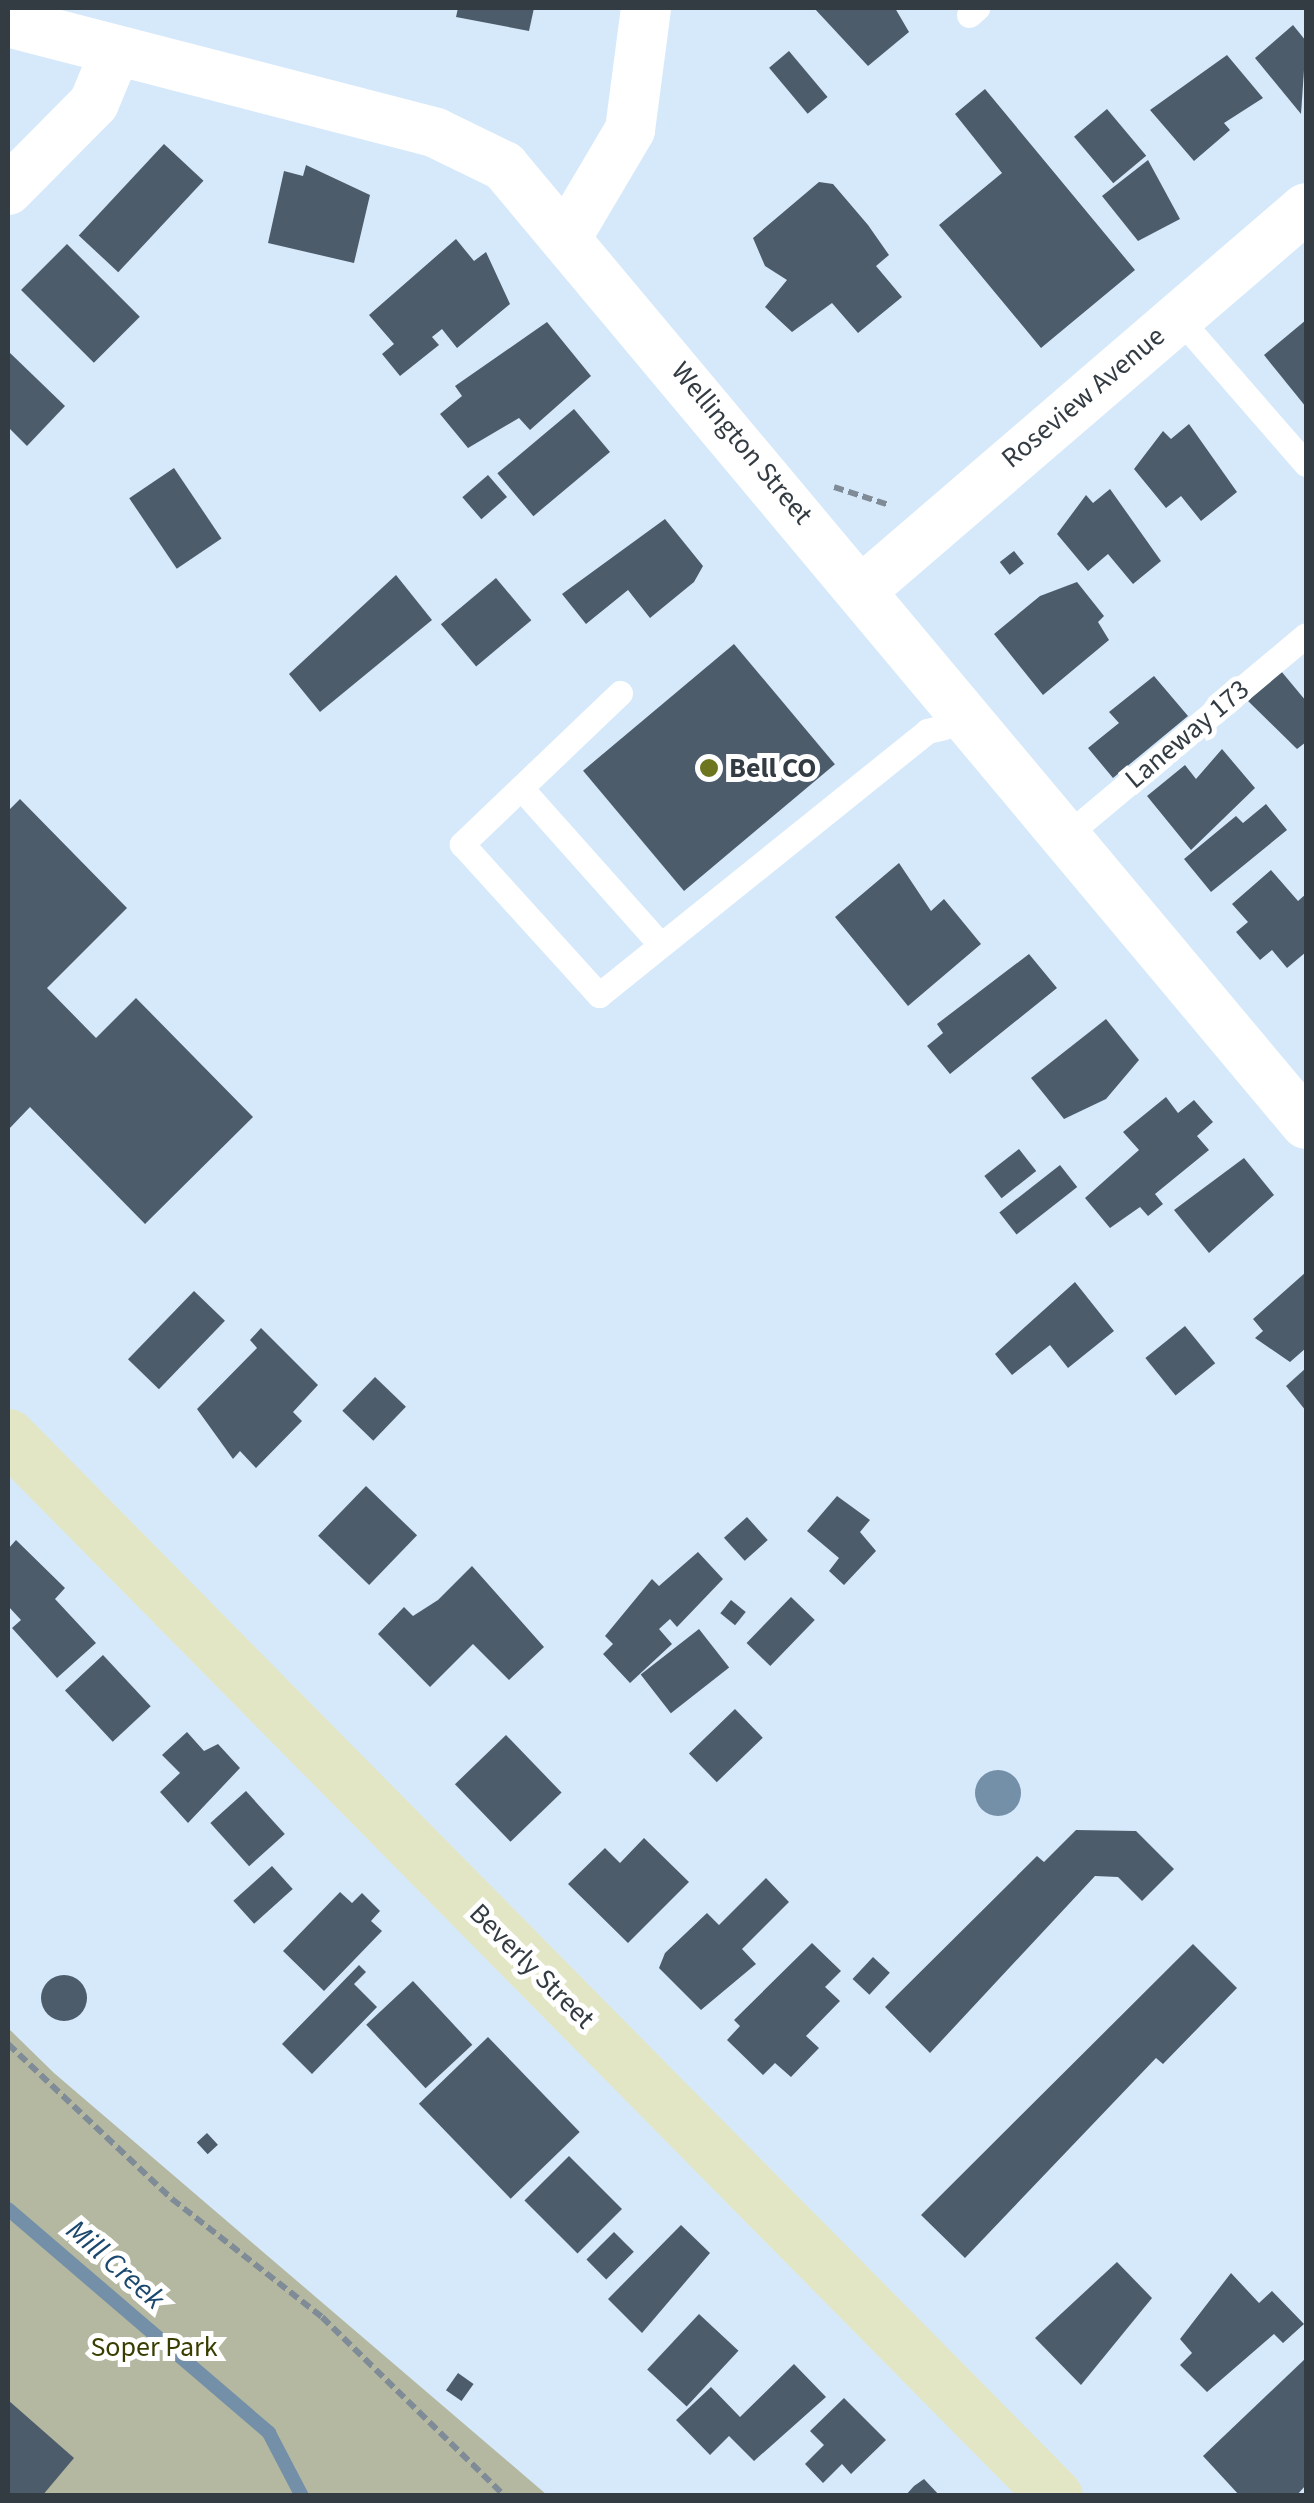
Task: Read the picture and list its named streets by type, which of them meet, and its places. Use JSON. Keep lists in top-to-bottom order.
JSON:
{
  "streets": {
    "street": ["Roseview Avenue", "Wellington Street", "Beverly Street"],
    "lane": ["Laneway 173"]
  },
  "crossings": [
    ["Roseview Avenue", "Wellington Street"],
    ["Wellington Street", "Laneway 173"]
  ],
  "water": ["Mill Creek"],
  "parks": ["Soper Park"],
  "places": ["Bell CO"]
}
